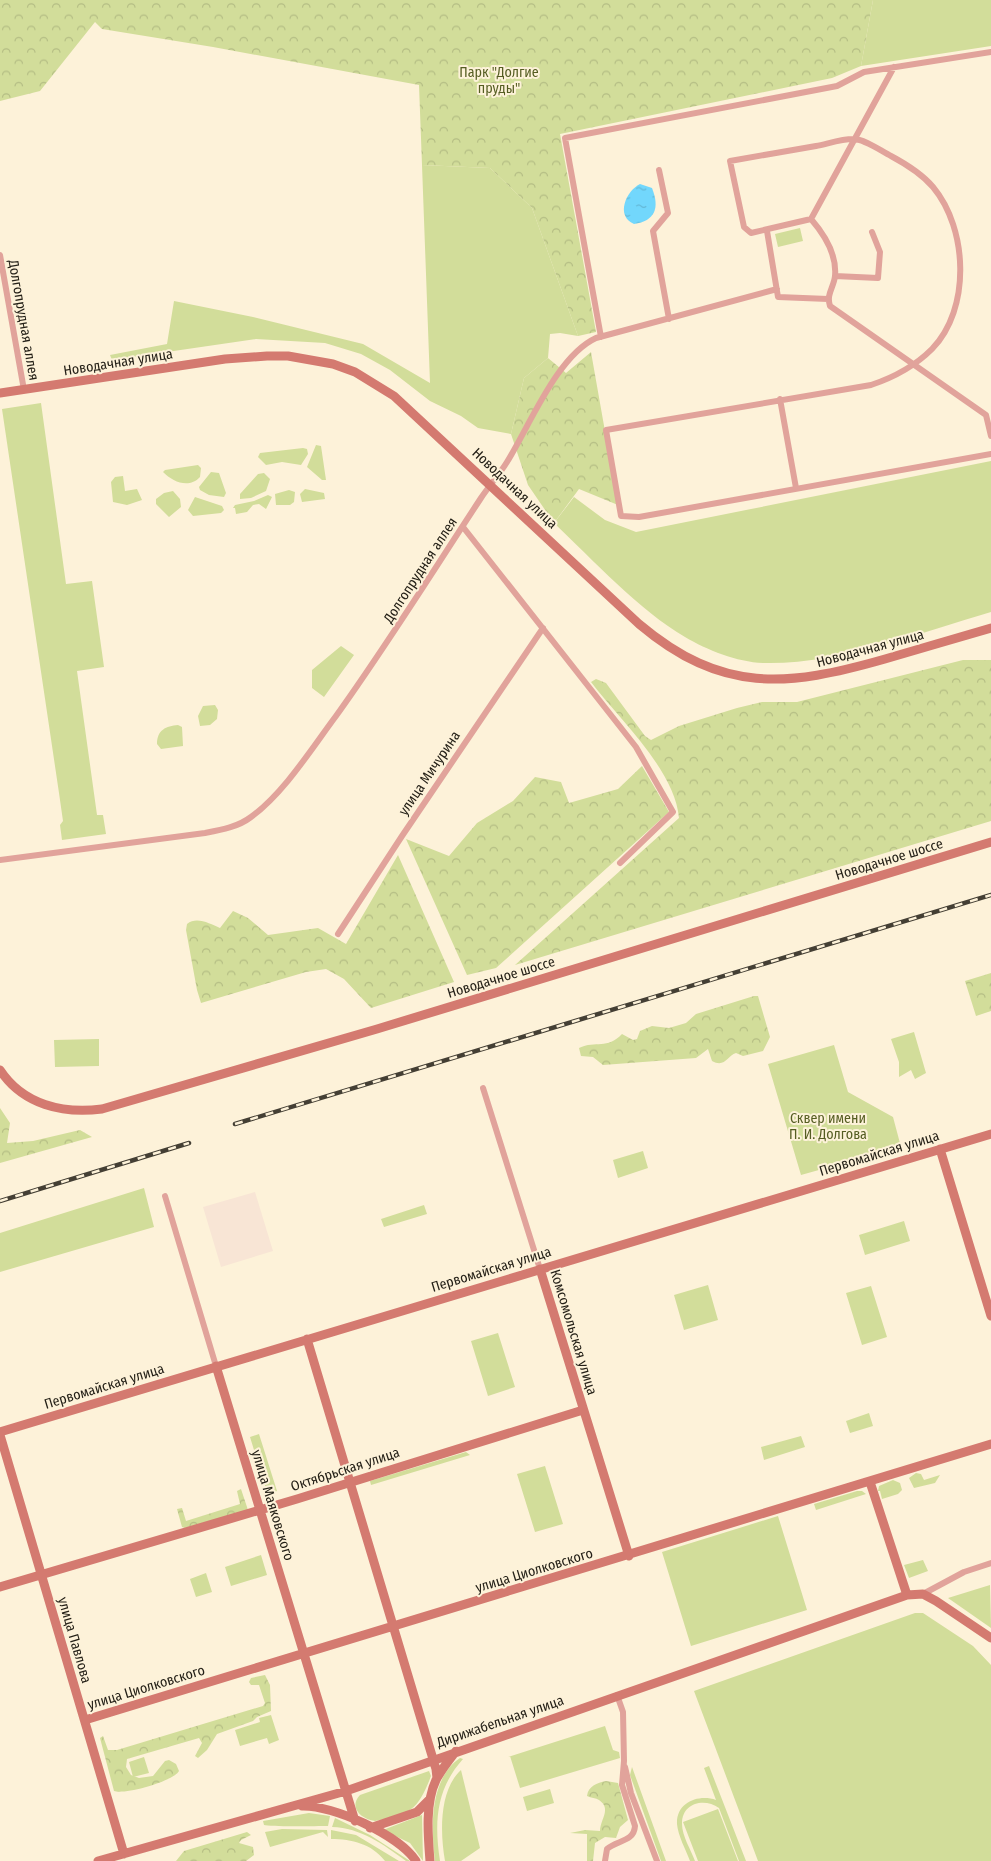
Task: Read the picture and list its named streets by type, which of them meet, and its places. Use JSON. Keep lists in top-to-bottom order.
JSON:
{
  "streets": {
    "street": [
      "Долгопрудная аллея",
      "Новодачная улица",
      "улица Мичурина",
      "Новодачное шоссе",
      "Первомайская улица",
      "Комсомольская улица",
      "Октябрьская улица",
      "улица Маяковского",
      "улица Циолковского",
      "улица Павлова",
      "Дирижабельная улица"
    ]
  },
  "crossings": [
    ["Долгопрудная аллея", "Новодачная улица"],
    ["Первомайская улица", "Комсомольская улица"],
    ["Первомайская улица", "улица Маяковского"],
    ["Первомайская улица", "улица Павлова"],
    ["Комсомольская улица", "Октябрьская улица"],
    ["Комсомольская улица", "улица Циолковского"],
    ["Октябрьская улица", "улица Маяковского"],
    ["Октябрьская улица", "улица Павлова"],
    ["улица Маяковского", "улица Циолковского"],
    ["улица Маяковского", "Дирижабельная улица"],
    ["улица Циолковского", "улица Павлова"],
    ["улица Павлова", "Дирижабельная улица"]
  ],
  "parks": ["Парк \"Долгие пруды\"", "Сквер имени П. И. Долгова"]
}
